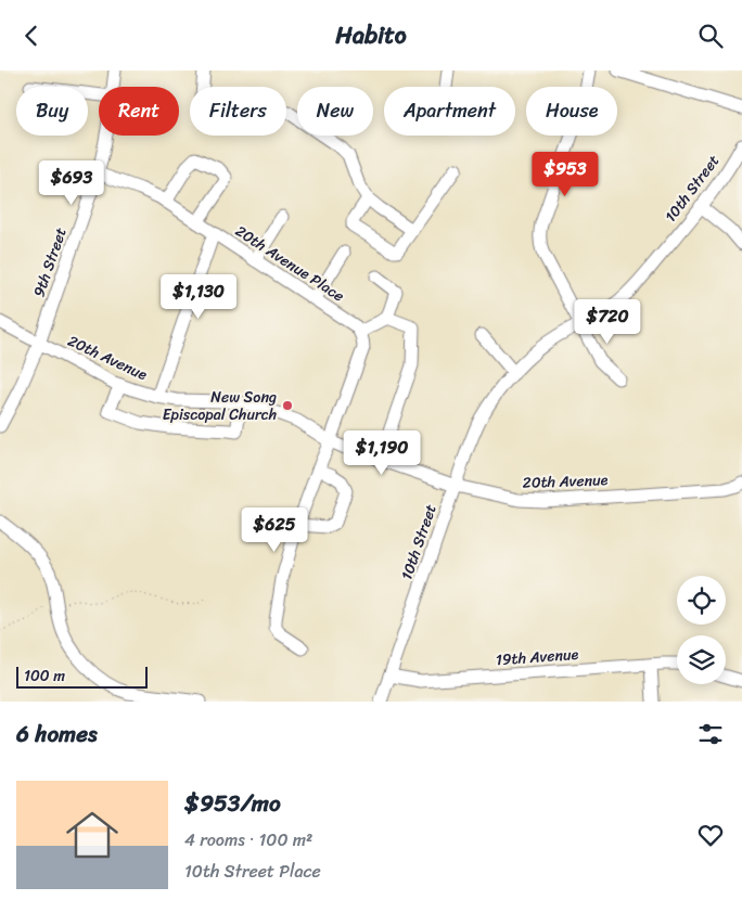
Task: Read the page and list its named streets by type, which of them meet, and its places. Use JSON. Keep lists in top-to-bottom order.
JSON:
{
  "streets": {
    "street": [
      "10th Street",
      "9th Street",
      "20th Avenue Place",
      "20th Avenue",
      "19th Avenue"
    ]
  },
  "crossings": [
    ["10th Street", "20th Avenue"],
    ["10th Street", "19th Avenue"],
    ["9th Street", "20th Avenue Place"],
    ["9th Street", "20th Avenue"]
  ],
  "places": ["New Song Episcopal Church"],
  "scale_bar": "100 m",
  "page": {
    "header": "Habito",
    "chip": [
      "Buy",
      "Rent",
      "Filters",
      "New",
      "Apartment",
      "House"
    ],
    "price": [
      "$953",
      "$693",
      "$1,130",
      "$720",
      "$1,190",
      "$625"
    ],
    "scale": "100 m",
    "heading": "6 homes",
    "list": [
      {
        "name": "$953/mo",
        "note": "4 rooms · 100 m² · 10th Street Place"
      }
    ]
  }
}
